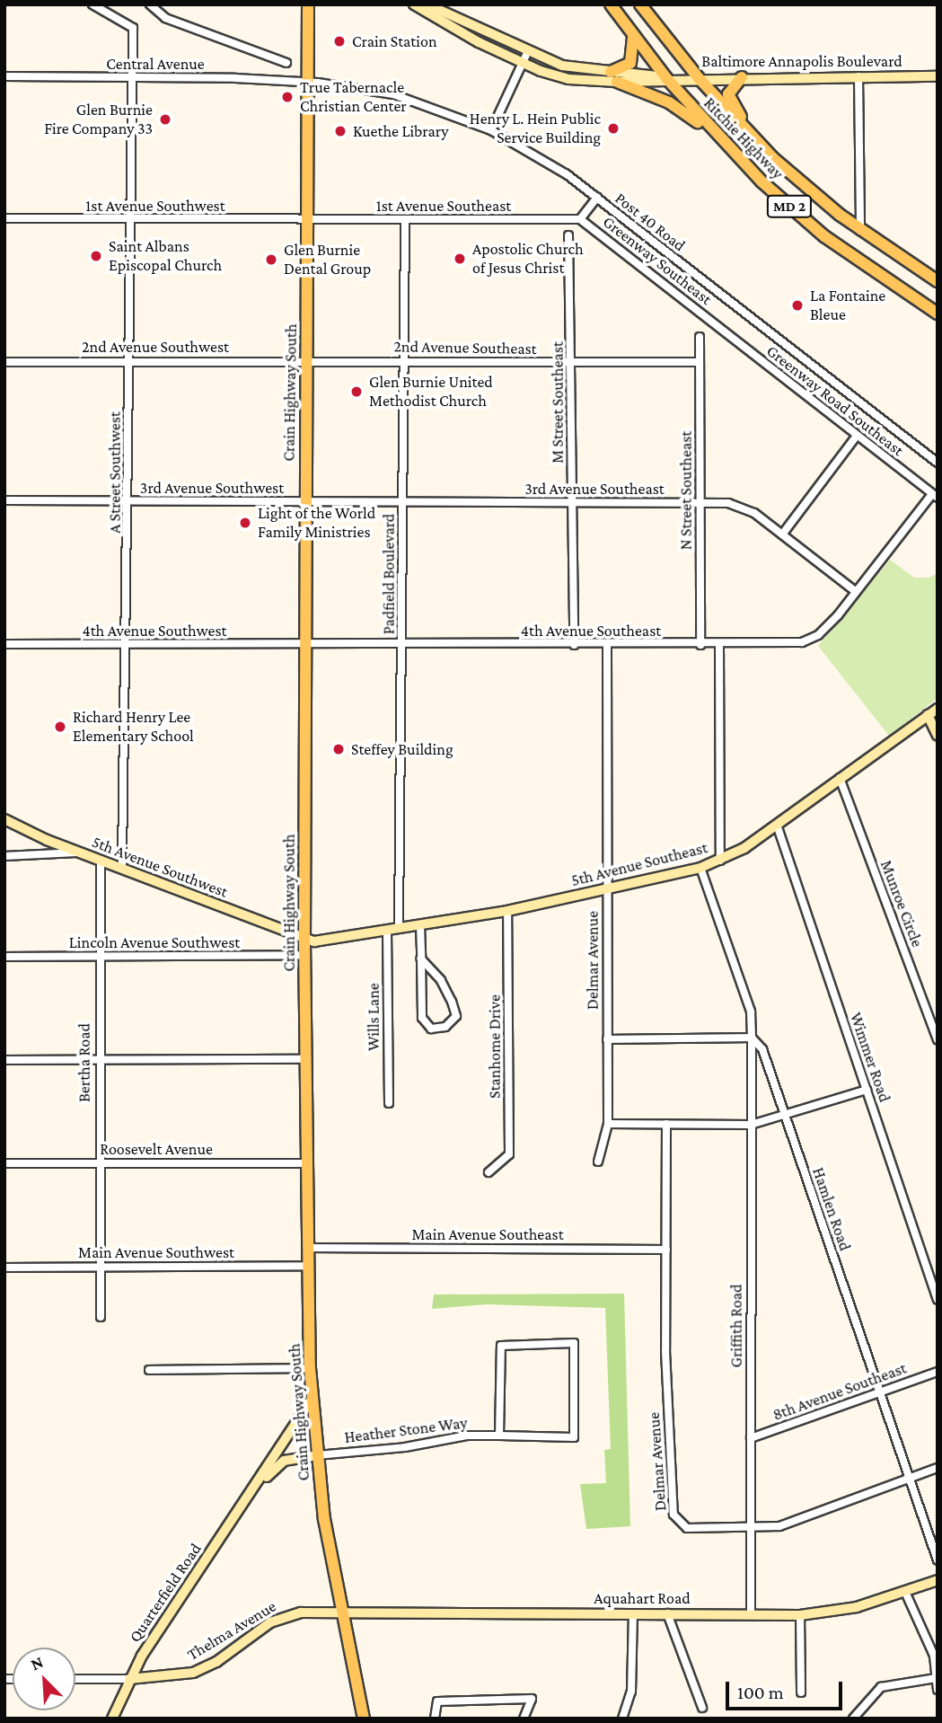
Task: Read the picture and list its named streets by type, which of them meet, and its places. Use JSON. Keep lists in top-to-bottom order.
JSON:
{
  "streets": {
    "main road": ["Ritchie Highway", "MD 2", "Crain Highway South"],
    "street": [
      "Baltimore Annapolis Boulevard",
      "Central Avenue",
      "1st Avenue Southwest",
      "1st Avenue Southeast",
      "Post 40 Road",
      "Greenway Southeast",
      "2nd Avenue Southwest",
      "2nd Avenue Southeast",
      "Greenway Road Southeast",
      "M Street Southeast",
      "A Street Southwest",
      "3rd Avenue Southwest",
      "3rd Avenue Southeast",
      "N Street Southeast",
      "Padfield Boulevard",
      "4th Avenue Southwest",
      "4th Avenue Southeast",
      "5th Avenue Southeast",
      "5th Avenue Southwest",
      "Munroe Circle",
      "Lincoln Avenue Southwest",
      "Delmar Avenue",
      "Wills Lane",
      "Stanhome Drive",
      "Wimmer Road",
      "Bertha Road",
      "Roosevelt Avenue",
      "Hamlen Road",
      "Main Avenue Southeast",
      "Main Avenue Southwest",
      "Griffith Road",
      "8th Avenue Southeast",
      "Heather Stone Way",
      "Quarterfield Road",
      "Aquahart Road",
      "Thelma Avenue"
    ]
  },
  "crossings": [
    ["Baltimore Annapolis Boulevard", "Ritchie Highway"],
    ["Central Avenue", "Post 40 Road"],
    ["Central Avenue", "Crain Highway South"],
    ["Central Avenue", "A Street Southwest"],
    ["1st Avenue Southwest", "1st Avenue Southeast"],
    ["1st Avenue Southwest", "Crain Highway South"],
    ["1st Avenue Southwest", "A Street Southwest"],
    ["1st Avenue Southeast", "Greenway Southeast"],
    ["1st Avenue Southeast", "Crain Highway South"],
    ["1st Avenue Southeast", "Padfield Boulevard"],
    ["Post 40 Road", "Crain Highway South"],
    ["Greenway Southeast", "Greenway Road Southeast"],
    ["2nd Avenue Southwest", "2nd Avenue Southeast"],
    ["2nd Avenue Southwest", "Crain Highway South"],
    ["2nd Avenue Southwest", "A Street Southwest"],
    ["2nd Avenue Southeast", "Crain Highway South"],
    ["2nd Avenue Southeast", "M Street Southeast"],
    ["2nd Avenue Southeast", "N Street Southeast"],
    ["2nd Avenue Southeast", "Padfield Boulevard"],
    ["Crain Highway South", "3rd Avenue Southwest"],
    ["Crain Highway South", "3rd Avenue Southeast"],
    ["Crain Highway South", "4th Avenue Southwest"],
    ["Crain Highway South", "4th Avenue Southeast"],
    ["Crain Highway South", "5th Avenue Southeast"],
    ["Crain Highway South", "5th Avenue Southwest"],
    ["Crain Highway South", "Lincoln Avenue Southwest"],
    ["Crain Highway South", "Roosevelt Avenue"],
    ["Crain Highway South", "Main Avenue Southeast"],
    ["Crain Highway South", "Main Avenue Southwest"],
    ["Crain Highway South", "Heather Stone Way"],
    ["Crain Highway South", "Quarterfield Road"],
    ["Crain Highway South", "Aquahart Road"],
    ["Crain Highway South", "Thelma Avenue"],
    ["Greenway Road Southeast", "4th Avenue Southeast"],
    ["M Street Southeast", "3rd Avenue Southeast"],
    ["M Street Southeast", "4th Avenue Southeast"],
    ["A Street Southwest", "3rd Avenue Southwest"],
    ["A Street Southwest", "4th Avenue Southwest"],
    ["A Street Southwest", "5th Avenue Southwest"],
    ["3rd Avenue Southwest", "3rd Avenue Southeast"],
    ["3rd Avenue Southeast", "N Street Southeast"],
    ["3rd Avenue Southeast", "Padfield Boulevard"],
    ["3rd Avenue Southeast", "4th Avenue Southeast"],
    ["N Street Southeast", "4th Avenue Southeast"],
    ["Padfield Boulevard", "4th Avenue Southeast"],
    ["Padfield Boulevard", "5th Avenue Southeast"],
    ["4th Avenue Southwest", "4th Avenue Southeast"],
    ["4th Avenue Southeast", "Delmar Avenue"],
    ["5th Avenue Southeast", "5th Avenue Southwest"],
    ["5th Avenue Southeast", "Munroe Circle"],
    ["5th Avenue Southeast", "Delmar Avenue"],
    ["5th Avenue Southeast", "Wills Lane"],
    ["5th Avenue Southeast", "Stanhome Drive"],
    ["5th Avenue Southeast", "Wimmer Road"],
    ["5th Avenue Southeast", "Hamlen Road"],
    ["5th Avenue Southwest", "Bertha Road"],
    ["Lincoln Avenue Southwest", "Bertha Road"],
    ["Delmar Avenue", "Main Avenue Southeast"],
    ["Delmar Avenue", "Griffith Road"],
    ["Bertha Road", "Roosevelt Avenue"],
    ["Bertha Road", "Main Avenue Southwest"],
    ["Hamlen Road", "Griffith Road"],
    ["Hamlen Road", "8th Avenue Southeast"],
    ["Griffith Road", "8th Avenue Southeast"],
    ["Griffith Road", "Aquahart Road"],
    ["Heather Stone Way", "Quarterfield Road"],
    ["Quarterfield Road", "Thelma Avenue"],
    ["Aquahart Road", "Thelma Avenue"]
  ],
  "places": [
    "Crain Station",
    "True Tabernacle Christian Center",
    "Glen Burnie Fire Company 33",
    "Henry L. Hein Public Service Building",
    "Kuethe Library",
    "Saint Albans Episcopal Church",
    "Apostolic Church of Jesus Christ",
    "Glen Burnie Dental Group",
    "La Fontaine Bleue",
    "Glen Burnie United Methodist Church",
    "Light of the World Family Ministries",
    "Richard Henry Lee Elementary School",
    "Steffey Building"
  ],
  "scale_bar": "100 m",
  "north": "top left"
}
